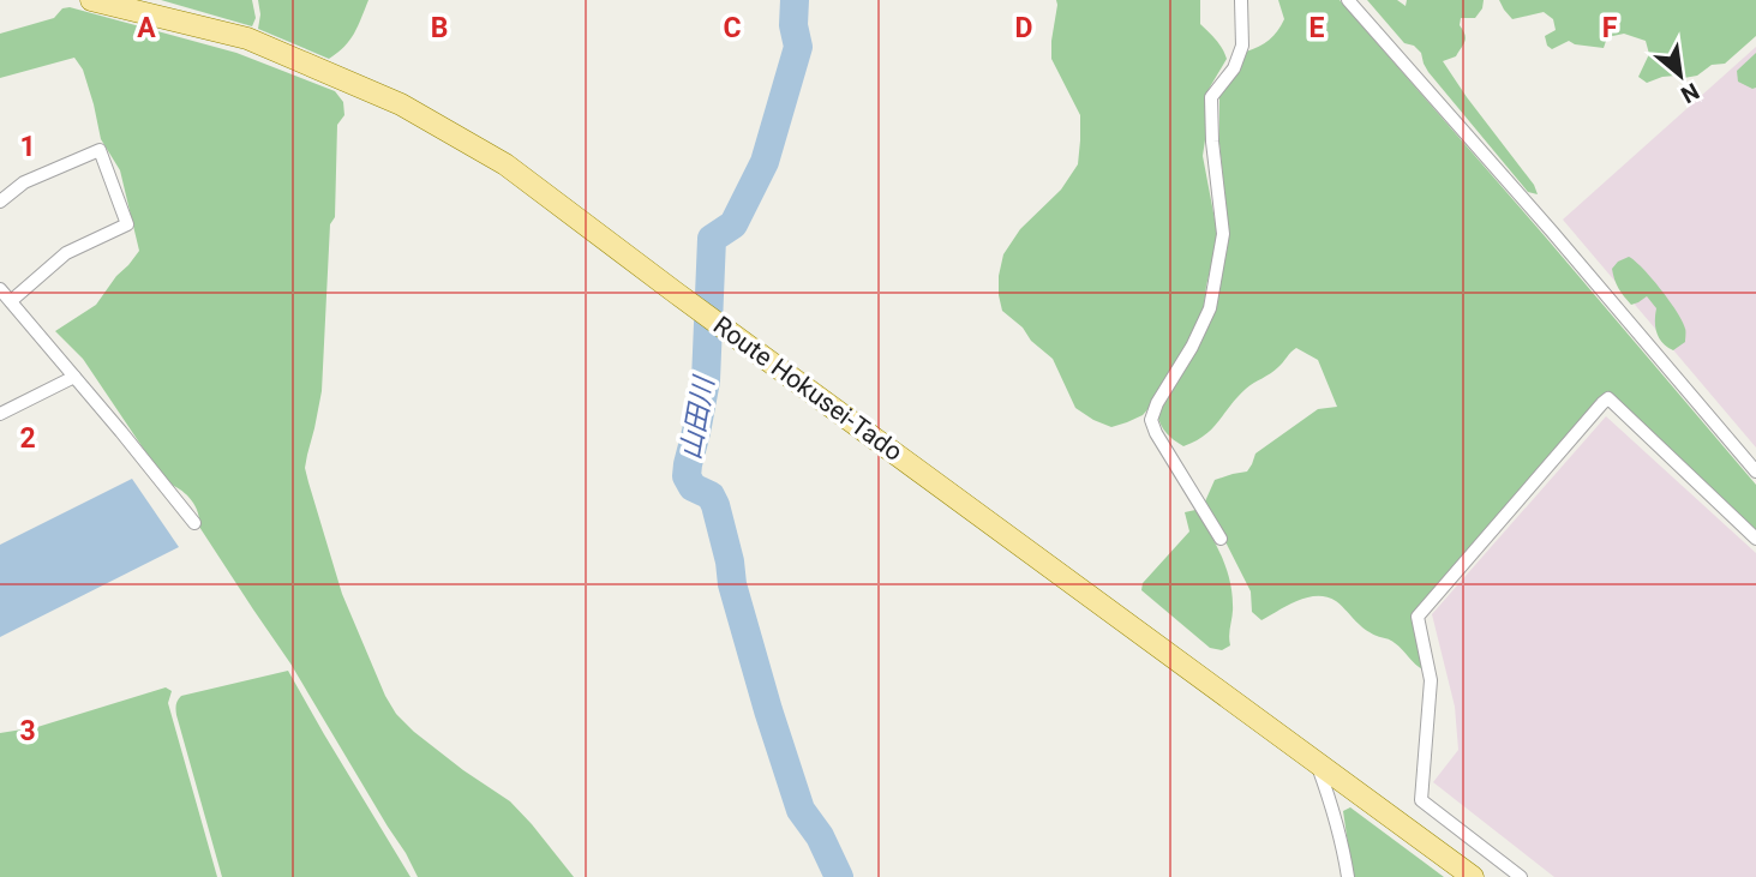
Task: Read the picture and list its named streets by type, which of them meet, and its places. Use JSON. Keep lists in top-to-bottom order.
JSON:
{
  "streets": {
    "main road": ["Route Hokusei-Tado"]
  },
  "water": ["山田川"],
  "north": "bottom right",
  "grid": {
    "columns": [
      "A",
      "B",
      "C",
      "D",
      "E",
      "F"
    ],
    "rows": ["1", "2", "3"]
  }
}
